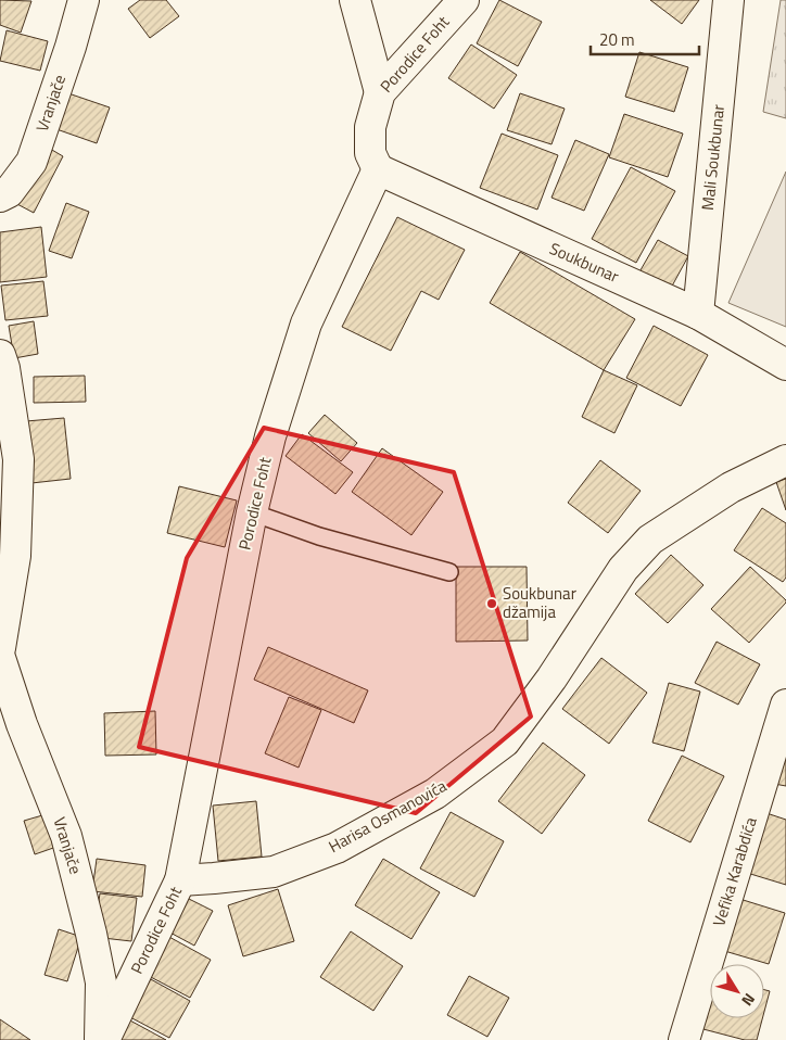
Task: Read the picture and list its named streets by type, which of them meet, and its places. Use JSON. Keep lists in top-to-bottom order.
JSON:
{
  "streets": {
    "street": [
      "Porodice Foht",
      "Vranjače",
      "Mali Soukbunar",
      "Soukbunar",
      "Harisa Osmanovića",
      "Vefika Karabdića"
    ]
  },
  "crossings": [
    ["Porodice Foht", "Vranjače"],
    ["Porodice Foht", "Soukbunar"],
    ["Porodice Foht", "Harisa Osmanovića"],
    ["Mali Soukbunar", "Soukbunar"]
  ],
  "places": ["Soukbunar džamija"],
  "scale_bar": "20 m",
  "north": "bottom right"
}
